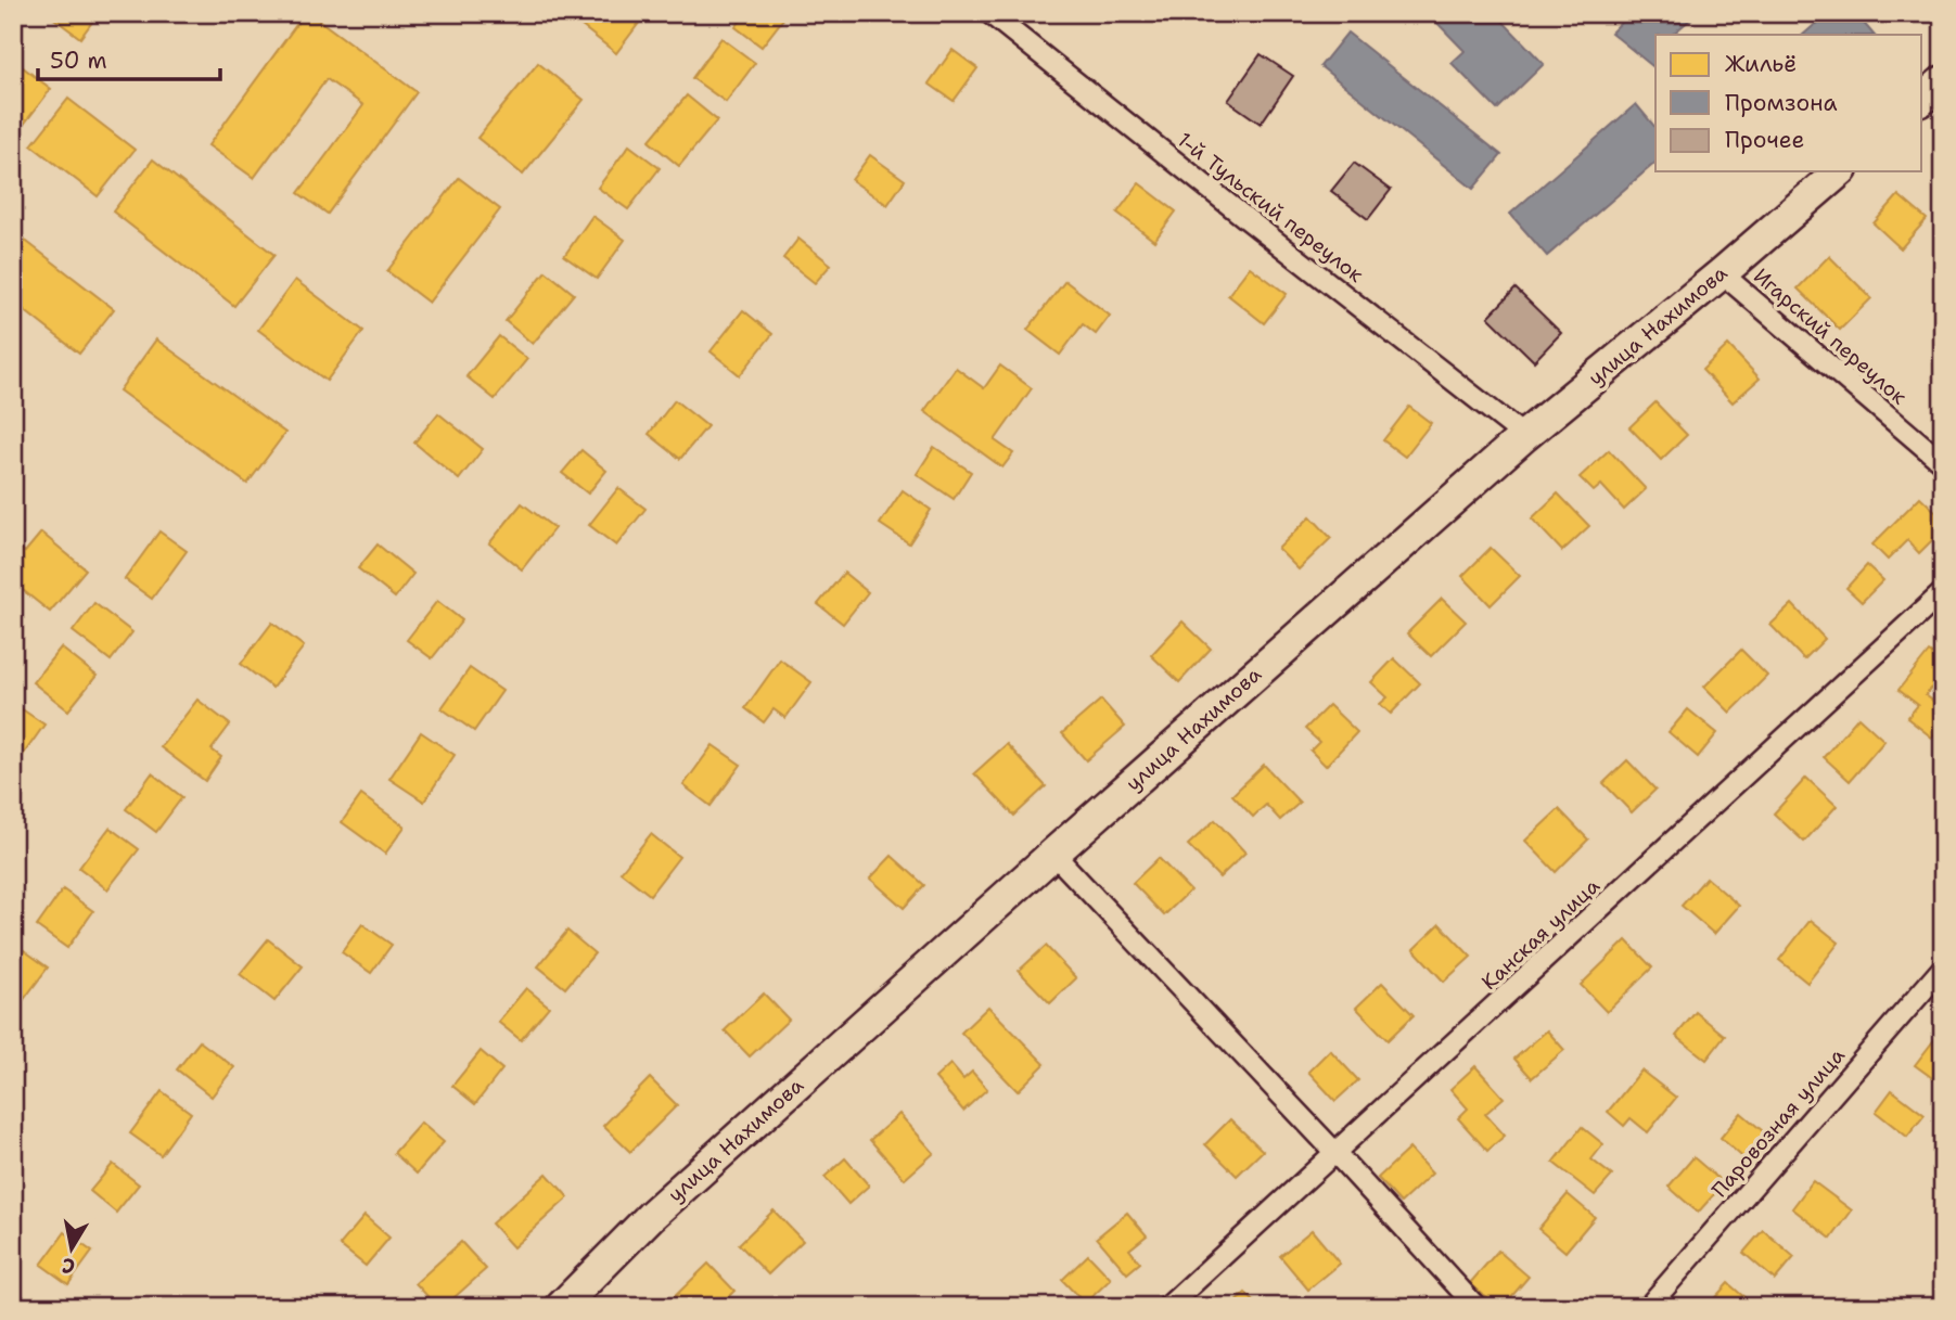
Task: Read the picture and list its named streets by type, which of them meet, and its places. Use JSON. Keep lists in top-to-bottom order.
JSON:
{
  "streets": {
    "main road": ["улица Нахимова"],
    "street": [
      "1-й Тульский переулок",
      "Игарский переулок",
      "Канская улица",
      "Паровозная улица"
    ]
  },
  "crossings": [
    ["1-й Тульский переулок", "улица Нахимова"],
    ["улица Нахимова", "Игарский переулок"]
  ],
  "legend": ["Жильё", "Промзона", "Прочее"],
  "scale_bar": "50 m",
  "north": "bottom"
}
